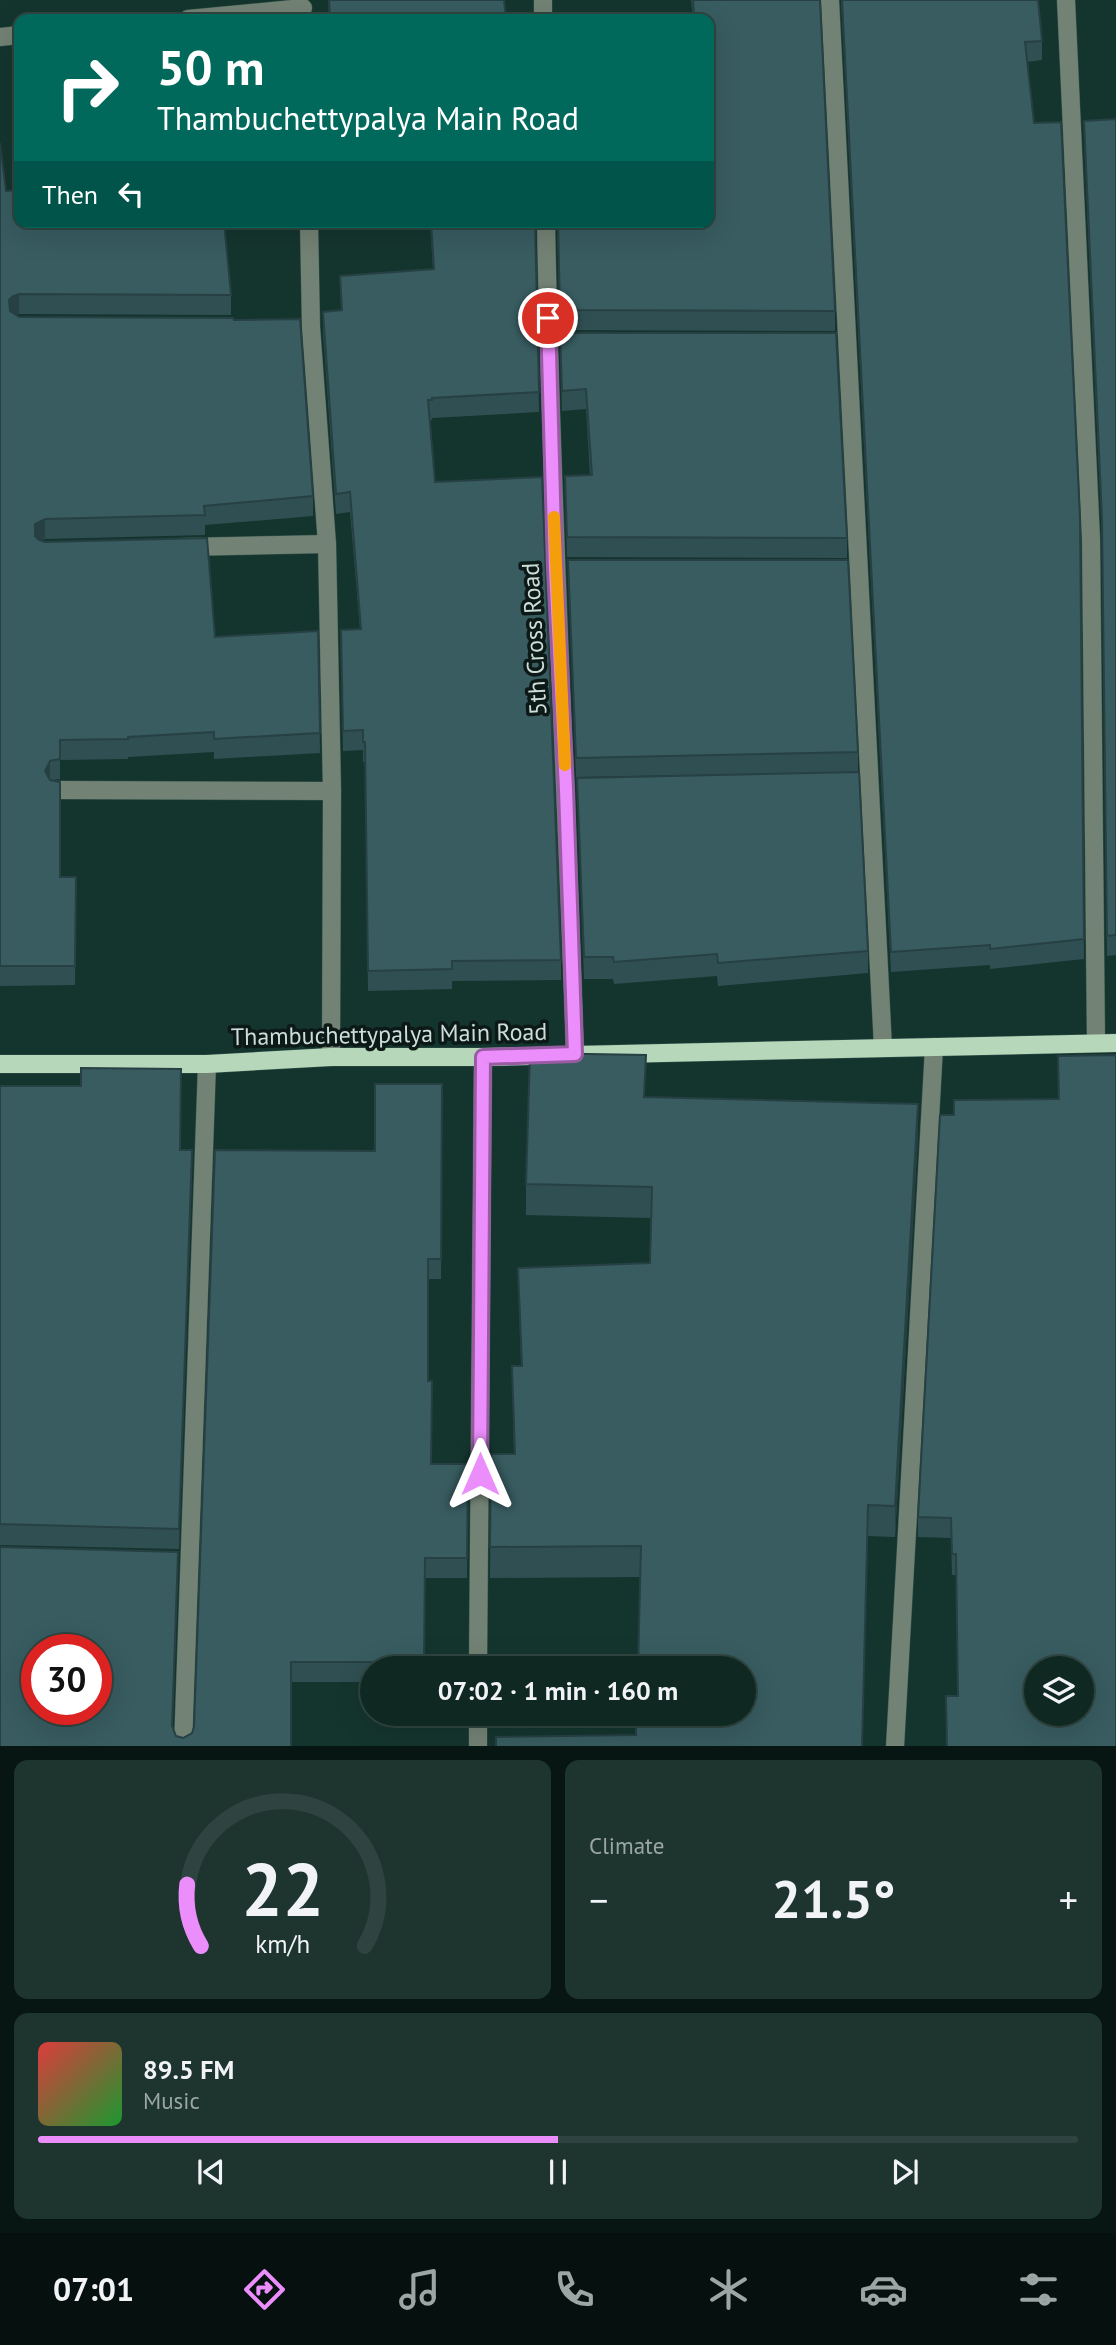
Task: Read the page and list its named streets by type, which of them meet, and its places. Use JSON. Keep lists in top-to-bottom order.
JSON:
{
  "streets": {
    "main road": ["Thambuchettypalya Main Road"],
    "street": ["5th Cross Road"]
  },
  "crossings": [
    ["5th Cross Road", "Thambuchettypalya Main Road"]
  ],
  "page": {
    "turn": ["50 m", "Thambuchettypalya Main Road"],
    "then": "Then",
    "limit": "30",
    "trip": "07:02 · 1 min · 160 m",
    "tile": "Climate",
    "heat": ["−", "21.5°", "+"],
    "song": ["89.5 FM", "Music"],
    "tabs": "07:01",
    "gauge": ["22", "km/h"]
  }
}
